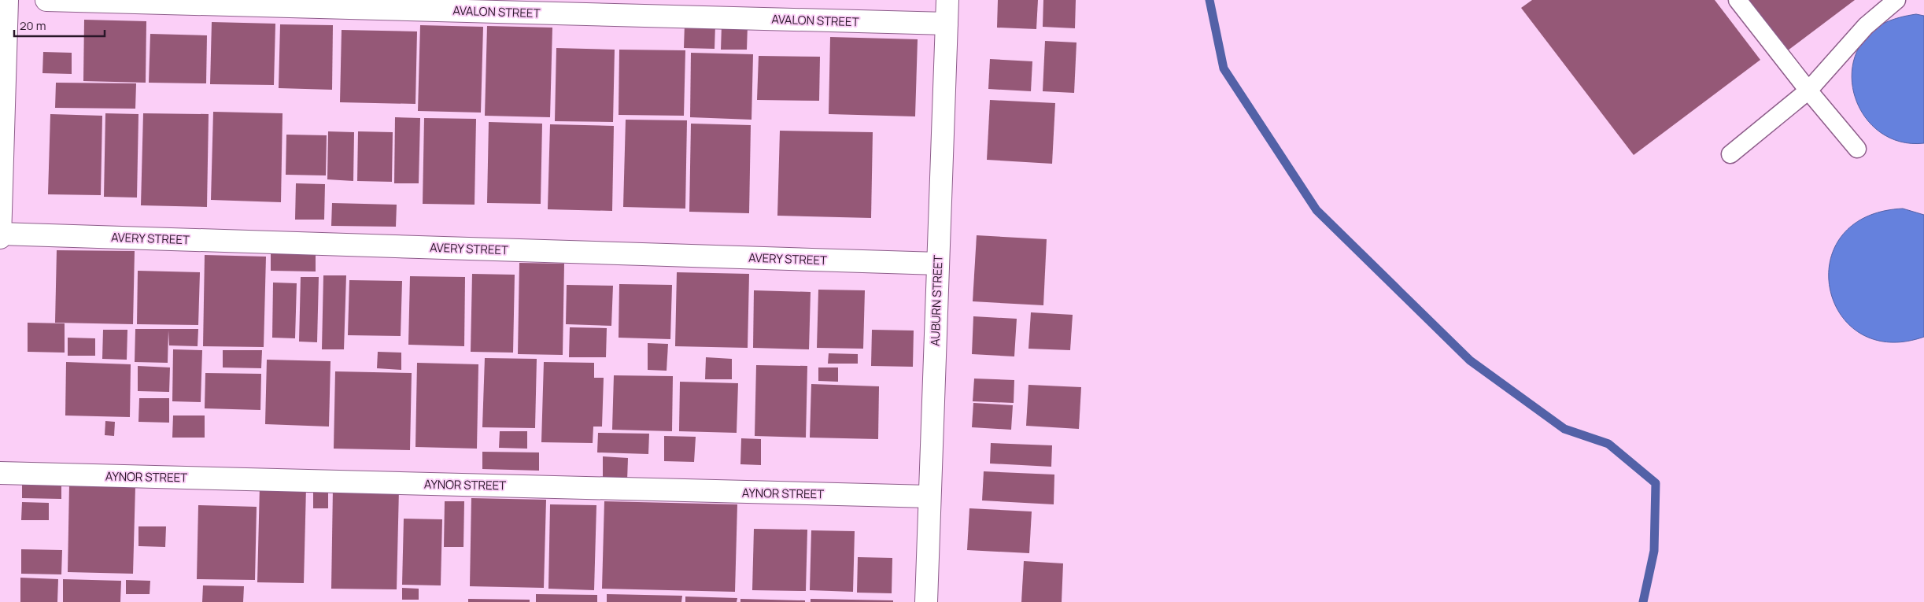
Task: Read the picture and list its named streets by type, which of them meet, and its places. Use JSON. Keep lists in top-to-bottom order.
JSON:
{
  "streets": {
    "street": [
      "AVALON STREET",
      "AVERY STREET",
      "AUBURN STREET",
      "AYNOR STREET"
    ]
  },
  "crossings": [
    ["AVALON STREET", "AUBURN STREET"],
    ["AVERY STREET", "AUBURN STREET"],
    ["AUBURN STREET", "AYNOR STREET"]
  ],
  "scale_bar": "20 m"
}
